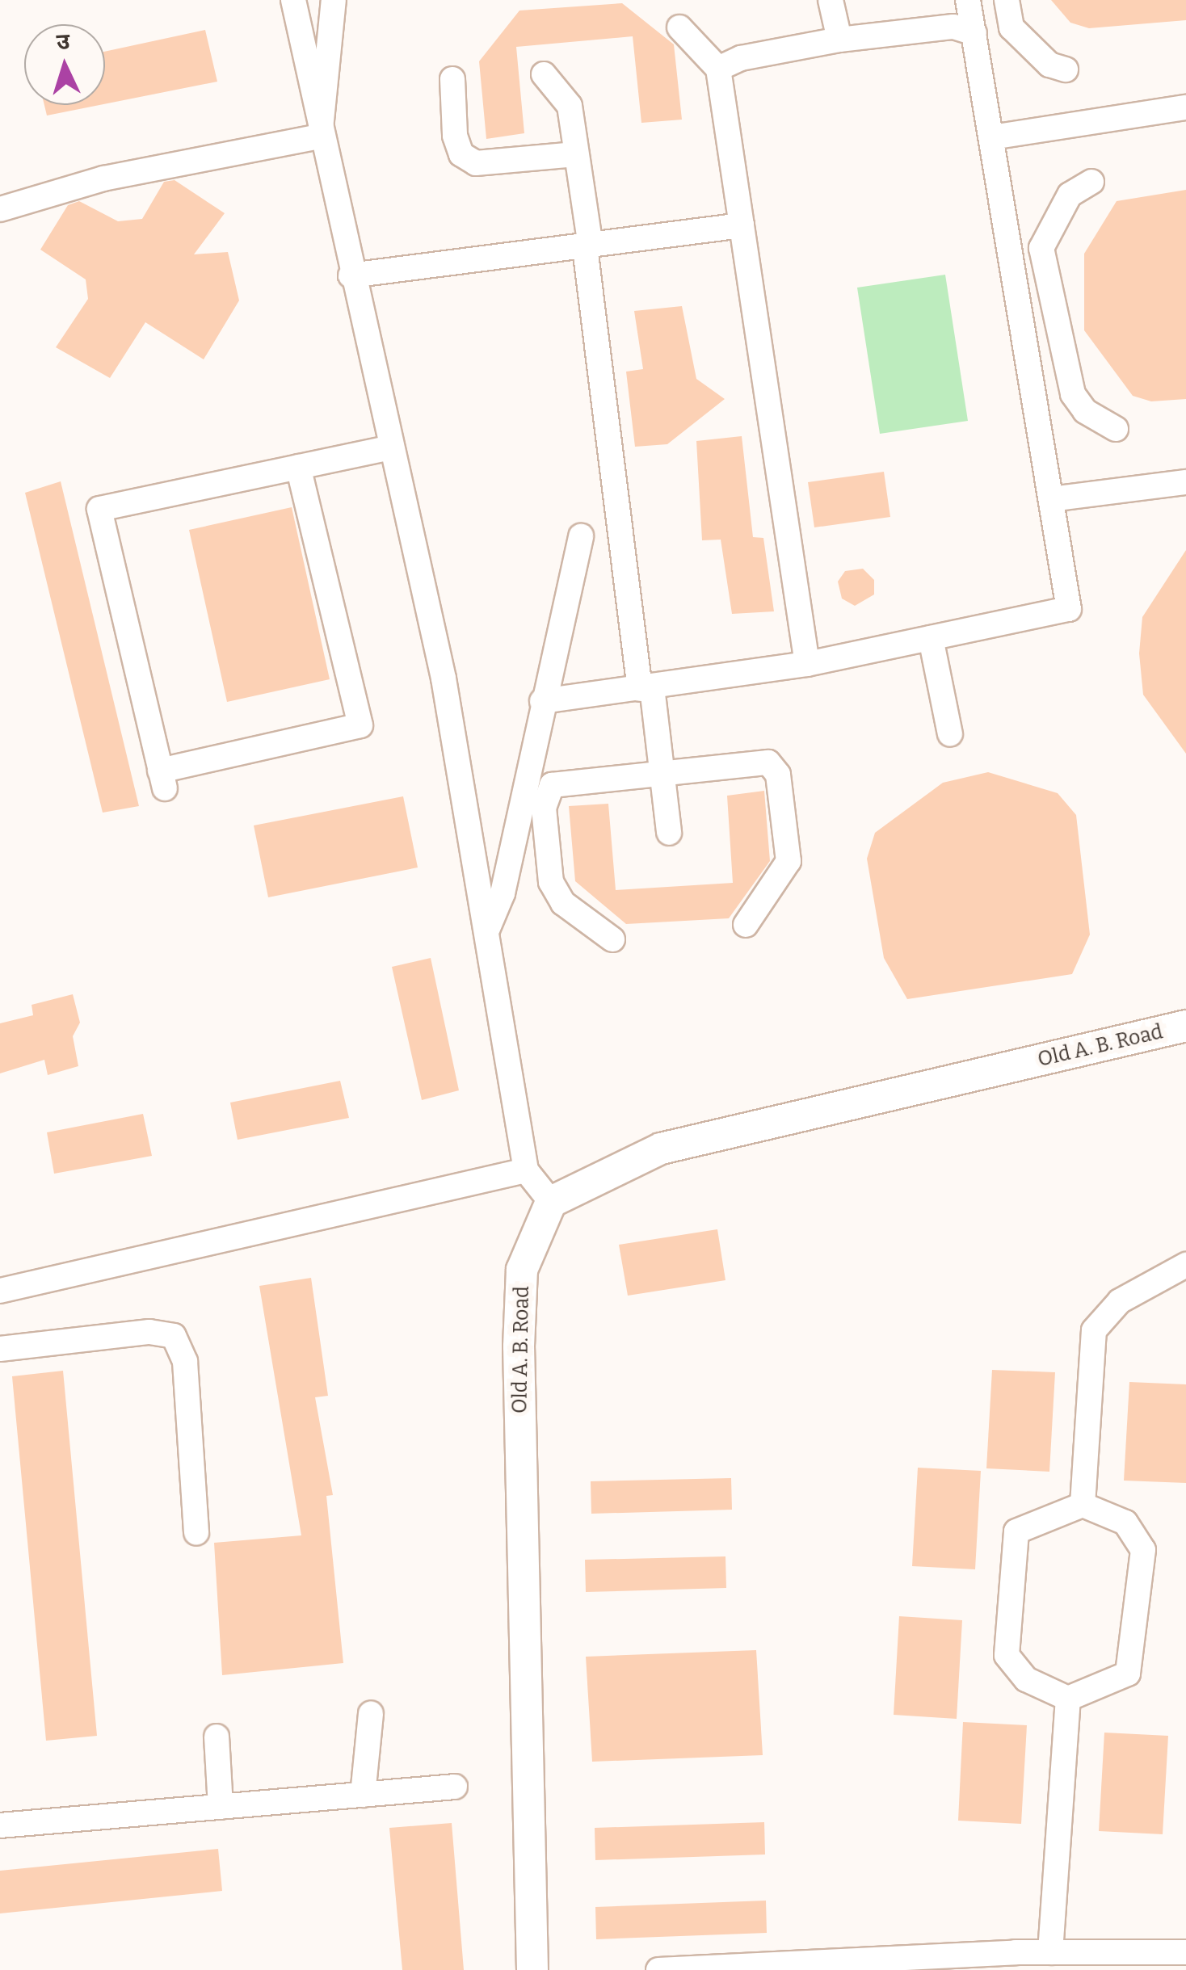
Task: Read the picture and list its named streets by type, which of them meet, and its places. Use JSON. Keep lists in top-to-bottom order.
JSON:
{
  "streets": {
    "street": ["Old A. B. Road"]
  },
  "north": "top"
}
